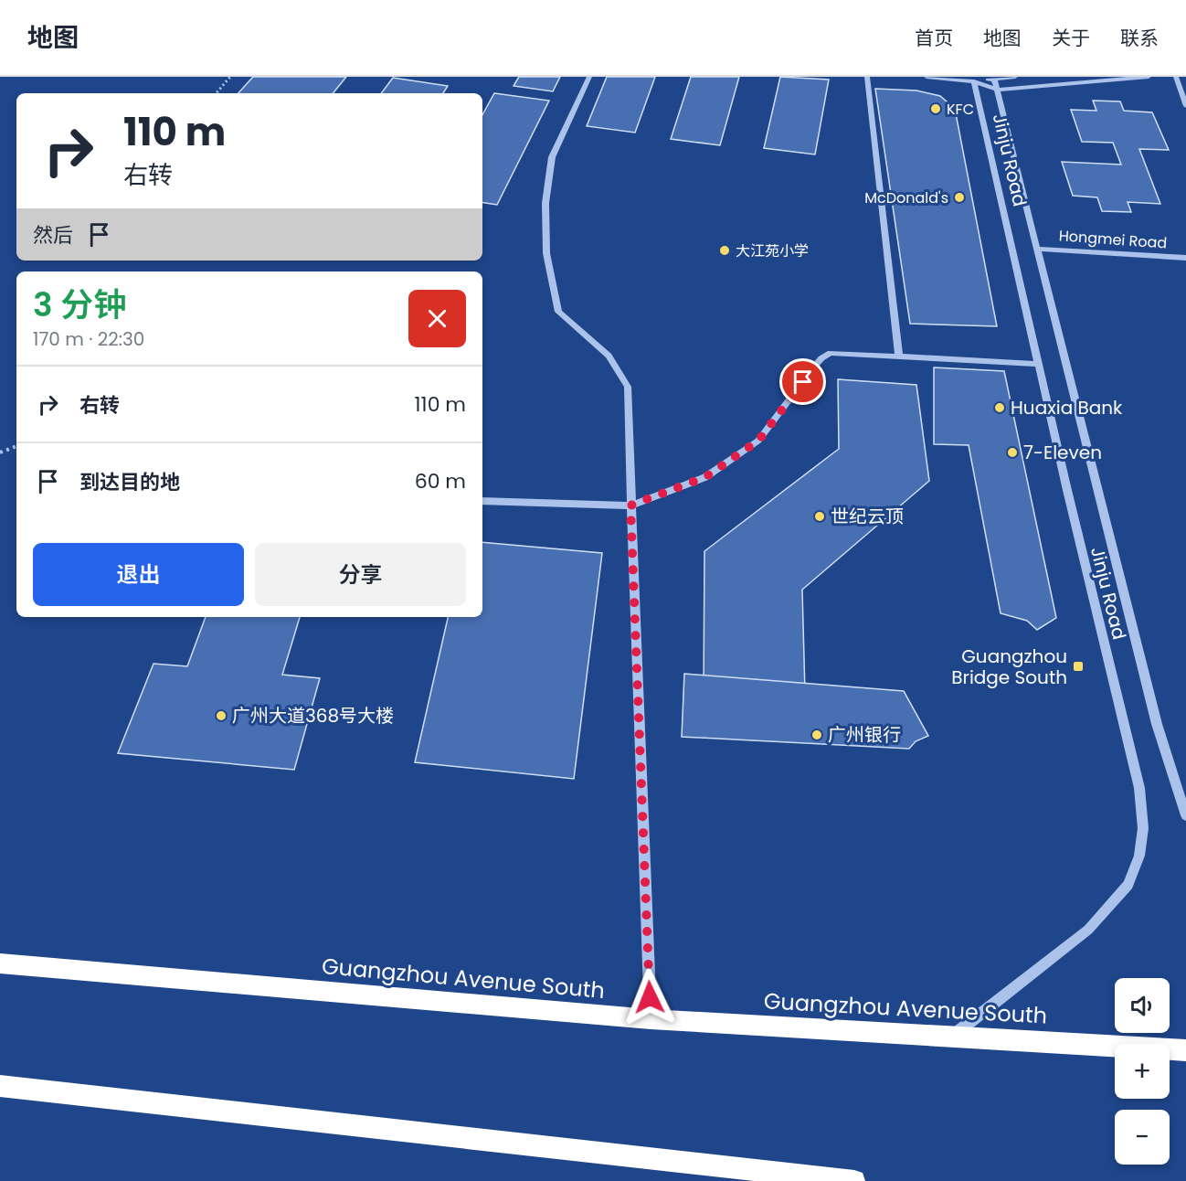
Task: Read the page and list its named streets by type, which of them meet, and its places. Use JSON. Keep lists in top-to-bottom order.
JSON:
{
  "streets": {
    "highway": ["Guangzhou Avenue South"],
    "street": ["Jinju Road", "Hongmei Road"]
  },
  "crossings": [
    ["Jinju Road", "Hongmei Road"],
    ["Jinju Road", "Guangzhou Avenue South"]
  ],
  "places": {
    "other": [
      "KFC",
      "McDonald's",
      "大江苑小学",
      "Huaxia Bank",
      "7-Eleven",
      "世纪云顶",
      "广州大道368号大楼",
      "广州银行"
    ],
    "transit": ["Guangzhou Bridge South"]
  },
  "page": {
    "header": "地图",
    "nav": [
      "首页",
      "地图",
      "关于",
      "联系"
    ],
    "turn": ["110 m", "右转"],
    "then": "然后",
    "heading": ["3 分钟", "170 m · 22:30"],
    "list": [
      {
        "name": "右转",
        "value": "110 m"
      },
      {
        "name": "到达目的地",
        "value": "60 m"
      }
    ],
    "buttons": ["退出", "分享"],
    "map_buttons": ["+", "−"]
  }
}
